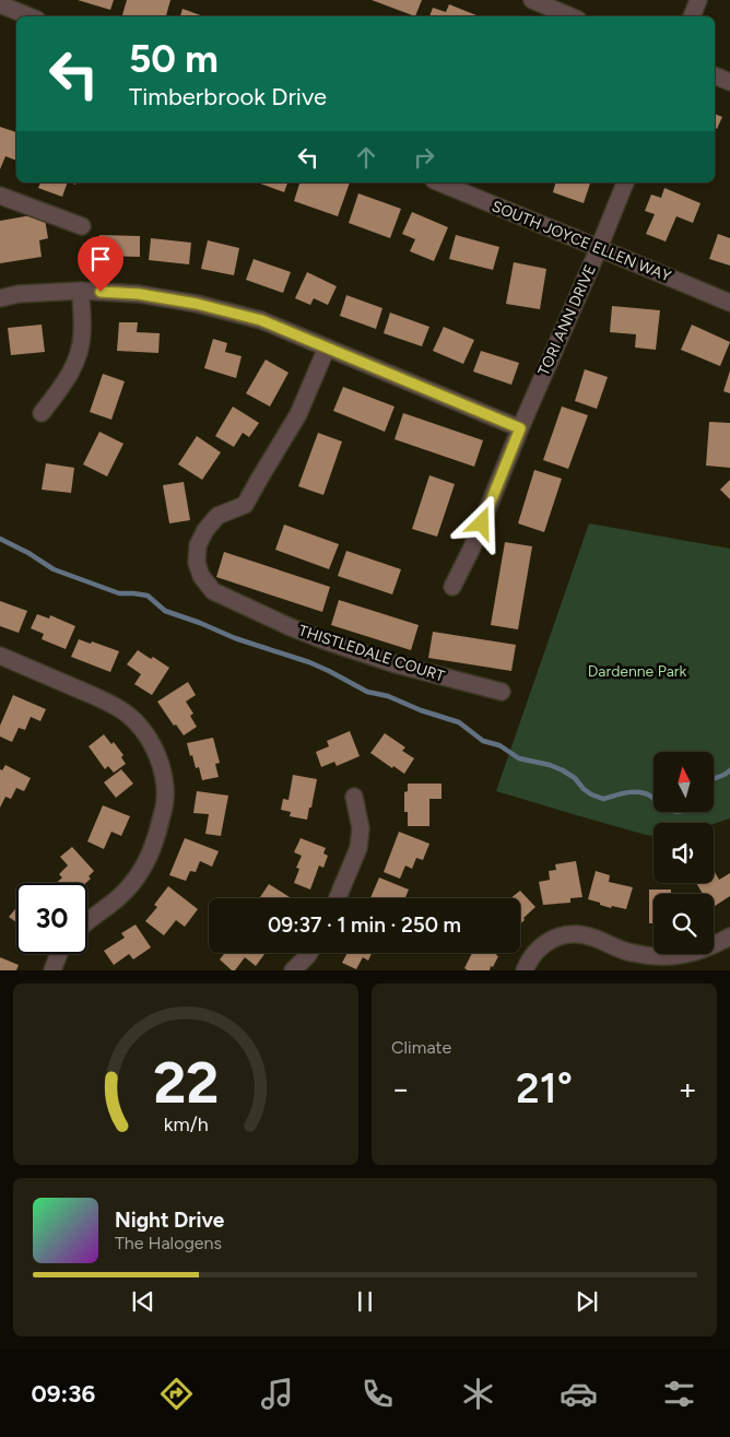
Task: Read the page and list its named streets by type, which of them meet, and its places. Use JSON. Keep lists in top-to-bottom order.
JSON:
{
  "streets": {
    "street": ["SOUTH JOYCE ELLEN WAY", "TORI ANN DRIVE", "THISTLEDALE COURT"]
  },
  "crossings": [
    ["SOUTH JOYCE ELLEN WAY", "TORI ANN DRIVE"]
  ],
  "parks": ["Dardenne Park"],
  "north": "top",
  "page": {
    "turn": ["50 m", "Timberbrook Drive"],
    "limit": "30",
    "trip": "09:37 · 1 min · 250 m",
    "tile": "Climate",
    "heat": ["−", "21°", "+"],
    "song": ["Night Drive", "The Halogens"],
    "tabs": "09:36",
    "gauge": ["22", "km/h"]
  }
}
